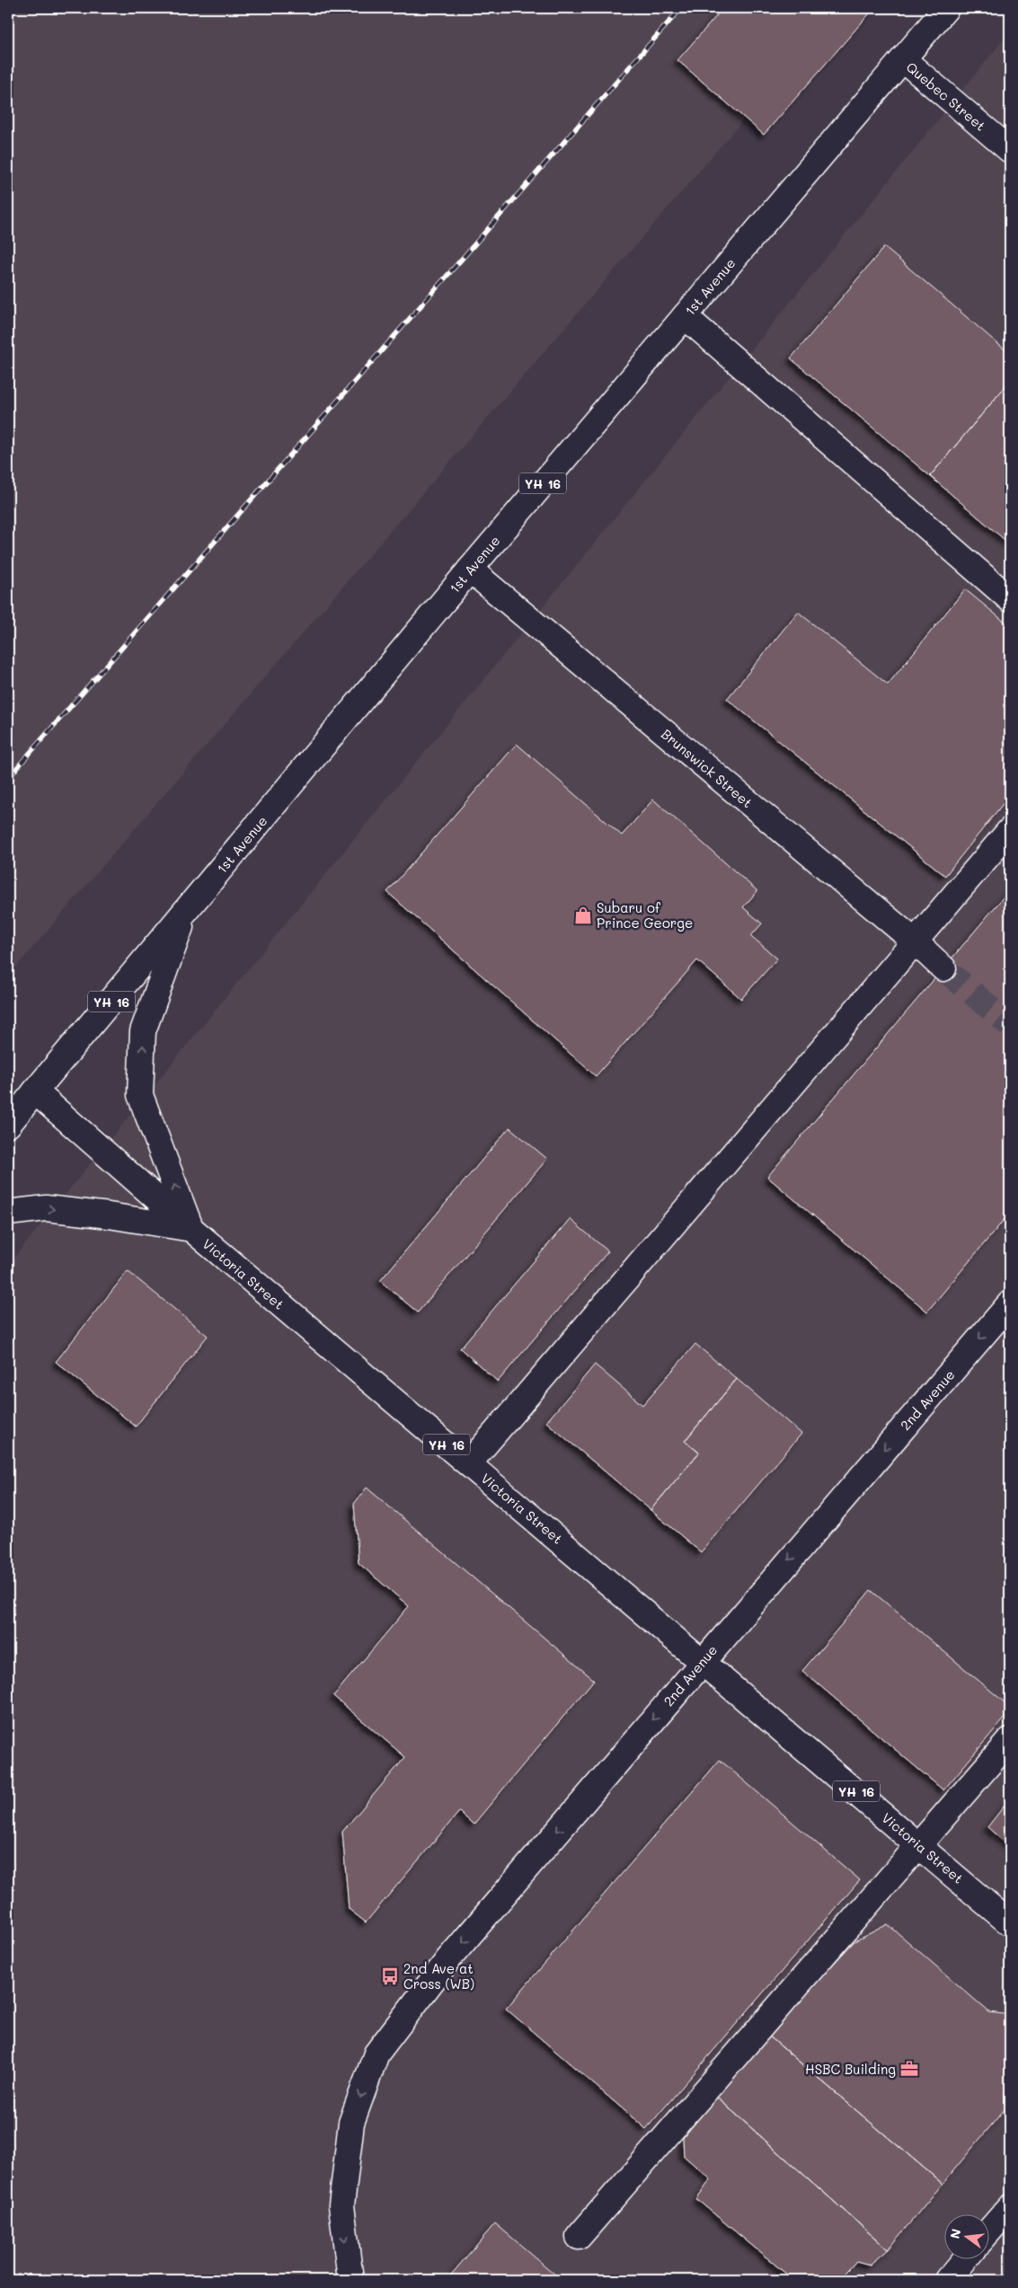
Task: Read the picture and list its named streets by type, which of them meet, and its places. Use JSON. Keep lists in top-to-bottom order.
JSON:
{
  "streets": {
    "main road": [
      "Quebec Street",
      "1st Avenue",
      "YH 16",
      "Brunswick Street",
      "Victoria Street",
      "2nd Avenue"
    ]
  },
  "crossings": [
    ["Quebec Street", "1st Avenue"],
    ["1st Avenue", "Brunswick Street"],
    ["1st Avenue", "Victoria Street"],
    ["Victoria Street", "2nd Avenue"]
  ],
  "one_way": ["2nd Avenue"],
  "places": {
    "shop": ["Subaru of Prince George"],
    "bus stop": ["2nd Ave at Cross (WB)"],
    "office": ["HSBC Building"]
  },
  "north": "left"
}
